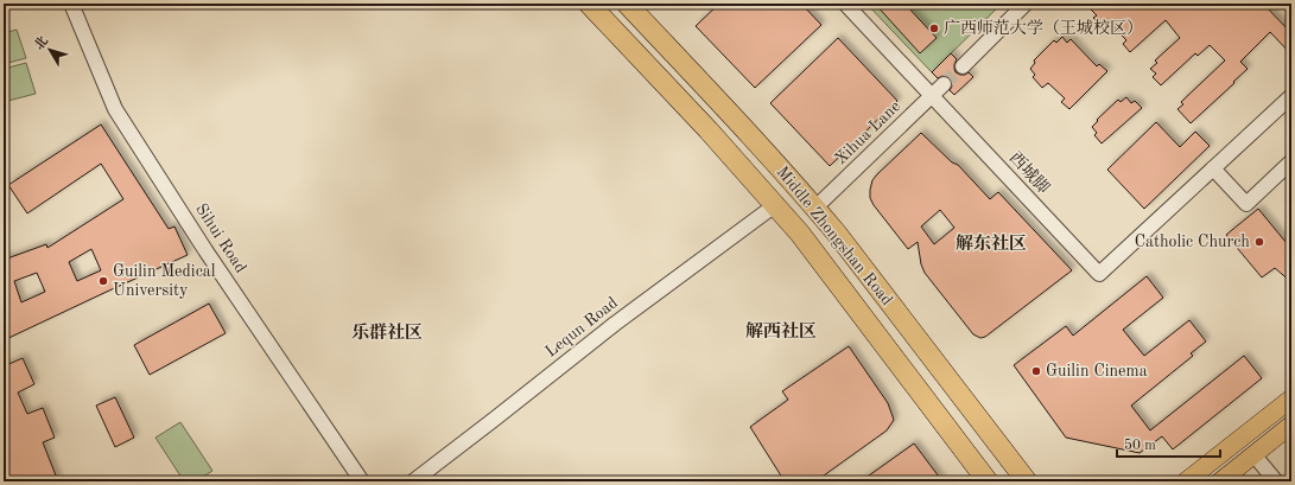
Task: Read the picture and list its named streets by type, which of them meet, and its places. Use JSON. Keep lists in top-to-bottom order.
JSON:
{
  "streets": {
    "highway": ["Middle Zhongshan Road"],
    "street": [
      "Xihua Lane",
      "西城脚",
      "Sihui Road",
      "Lequn Road"
    ]
  },
  "crossings": [
    ["Xihua Lane", "西城脚"],
    ["Xihua Lane", "Middle Zhongshan Road"],
    ["Middle Zhongshan Road", "Lequn Road"]
  ],
  "districts": ["解东社区", "解西社区", "乐群社区"],
  "places": [
    "广西师范大学（王城校区）",
    "Catholic Church",
    "Guilin Medical University",
    "Guilin Cinema"
  ],
  "scale_bar": "50 m",
  "north": "top left"
}
